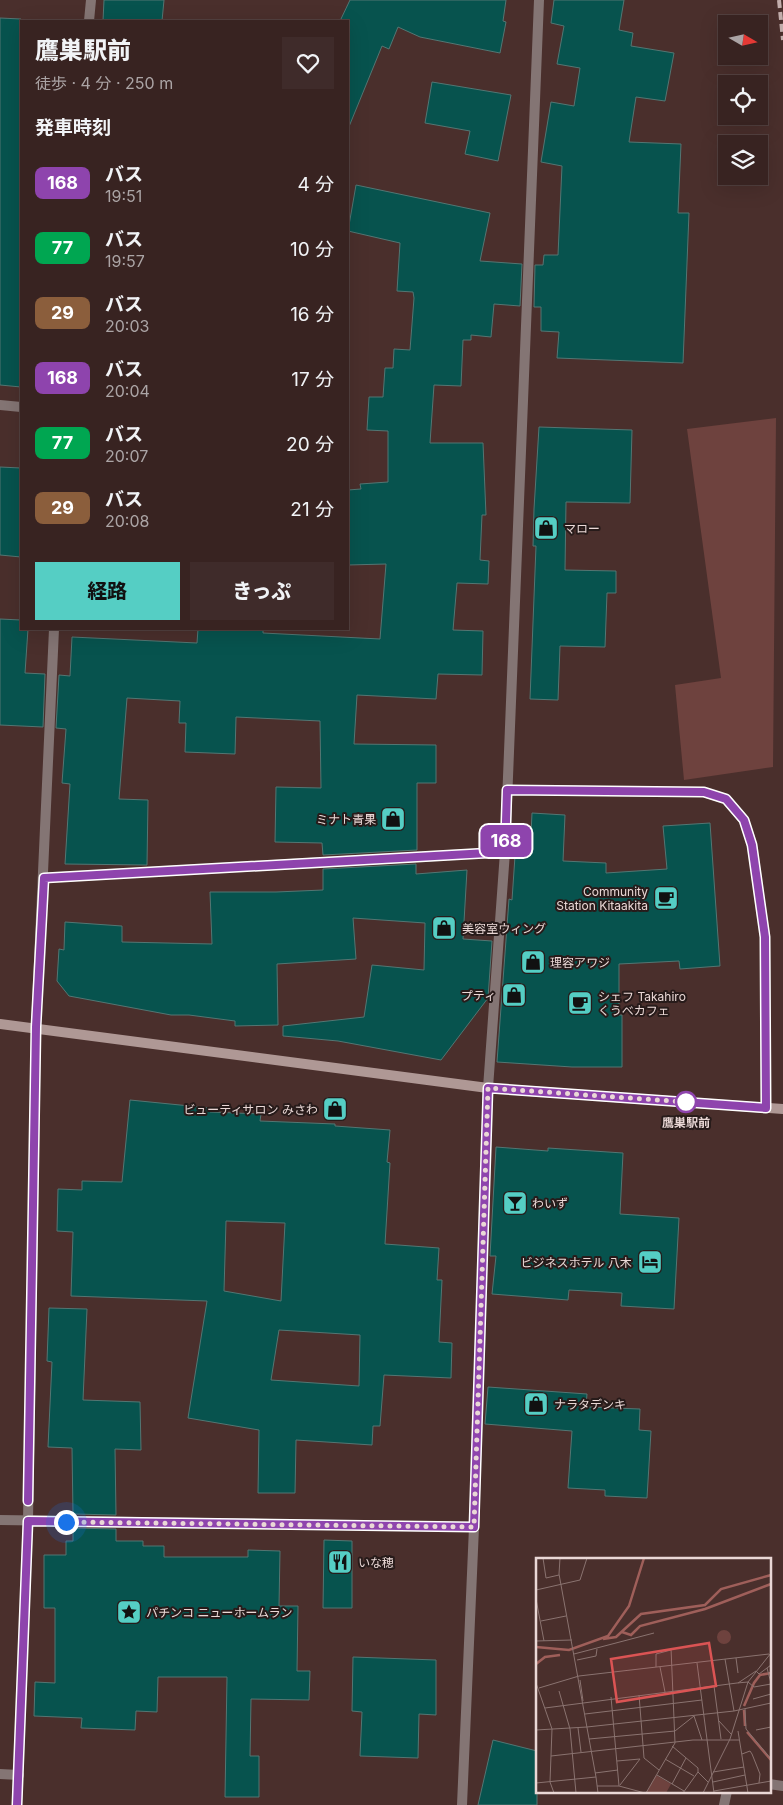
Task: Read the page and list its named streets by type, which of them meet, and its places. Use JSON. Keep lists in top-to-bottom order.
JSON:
{
  "places": {
    "shop": [
      "マロー",
      "ミナト青果",
      "美容室ウィング",
      "理容アワジ",
      "プティ",
      "ビューティサロン みさわ",
      "ナラタデンキ"
    ],
    "cafe": ["Community Station Kitaakita", "シェフ Takahiro くうべカフェ"],
    "other": ["鷹巣駅前"],
    "bar": ["わいず"],
    "hotel": ["ビジネスホテル 八木"],
    "restaurant": ["いな穂"],
    "place": ["パチンコ ニューホームラン"]
  },
  "lines": ["bus line 168"],
  "north": "right",
  "page": {
    "on_map": "168",
    "heading": [
      ["鷹巣駅前", "徒歩 · 4 分 · 250 m"],
      "発車時刻"
    ],
    "list": [
      {
        "mark": "168",
        "name": "バス",
        "note": "19:51",
        "value": "4 分"
      },
      {
        "mark": "77",
        "name": "バス",
        "note": "19:57",
        "value": "10 分"
      },
      {
        "mark": "29",
        "name": "バス",
        "note": "20:03",
        "value": "16 分"
      },
      {
        "mark": "168",
        "name": "バス",
        "note": "20:04",
        "value": "17 分"
      },
      {
        "mark": "77",
        "name": "バス",
        "note": "20:07",
        "value": "20 分"
      },
      {
        "mark": "29",
        "name": "バス",
        "note": "20:08",
        "value": "21 分"
      }
    ],
    "buttons": ["経路", "きっぷ"]
  }
}
